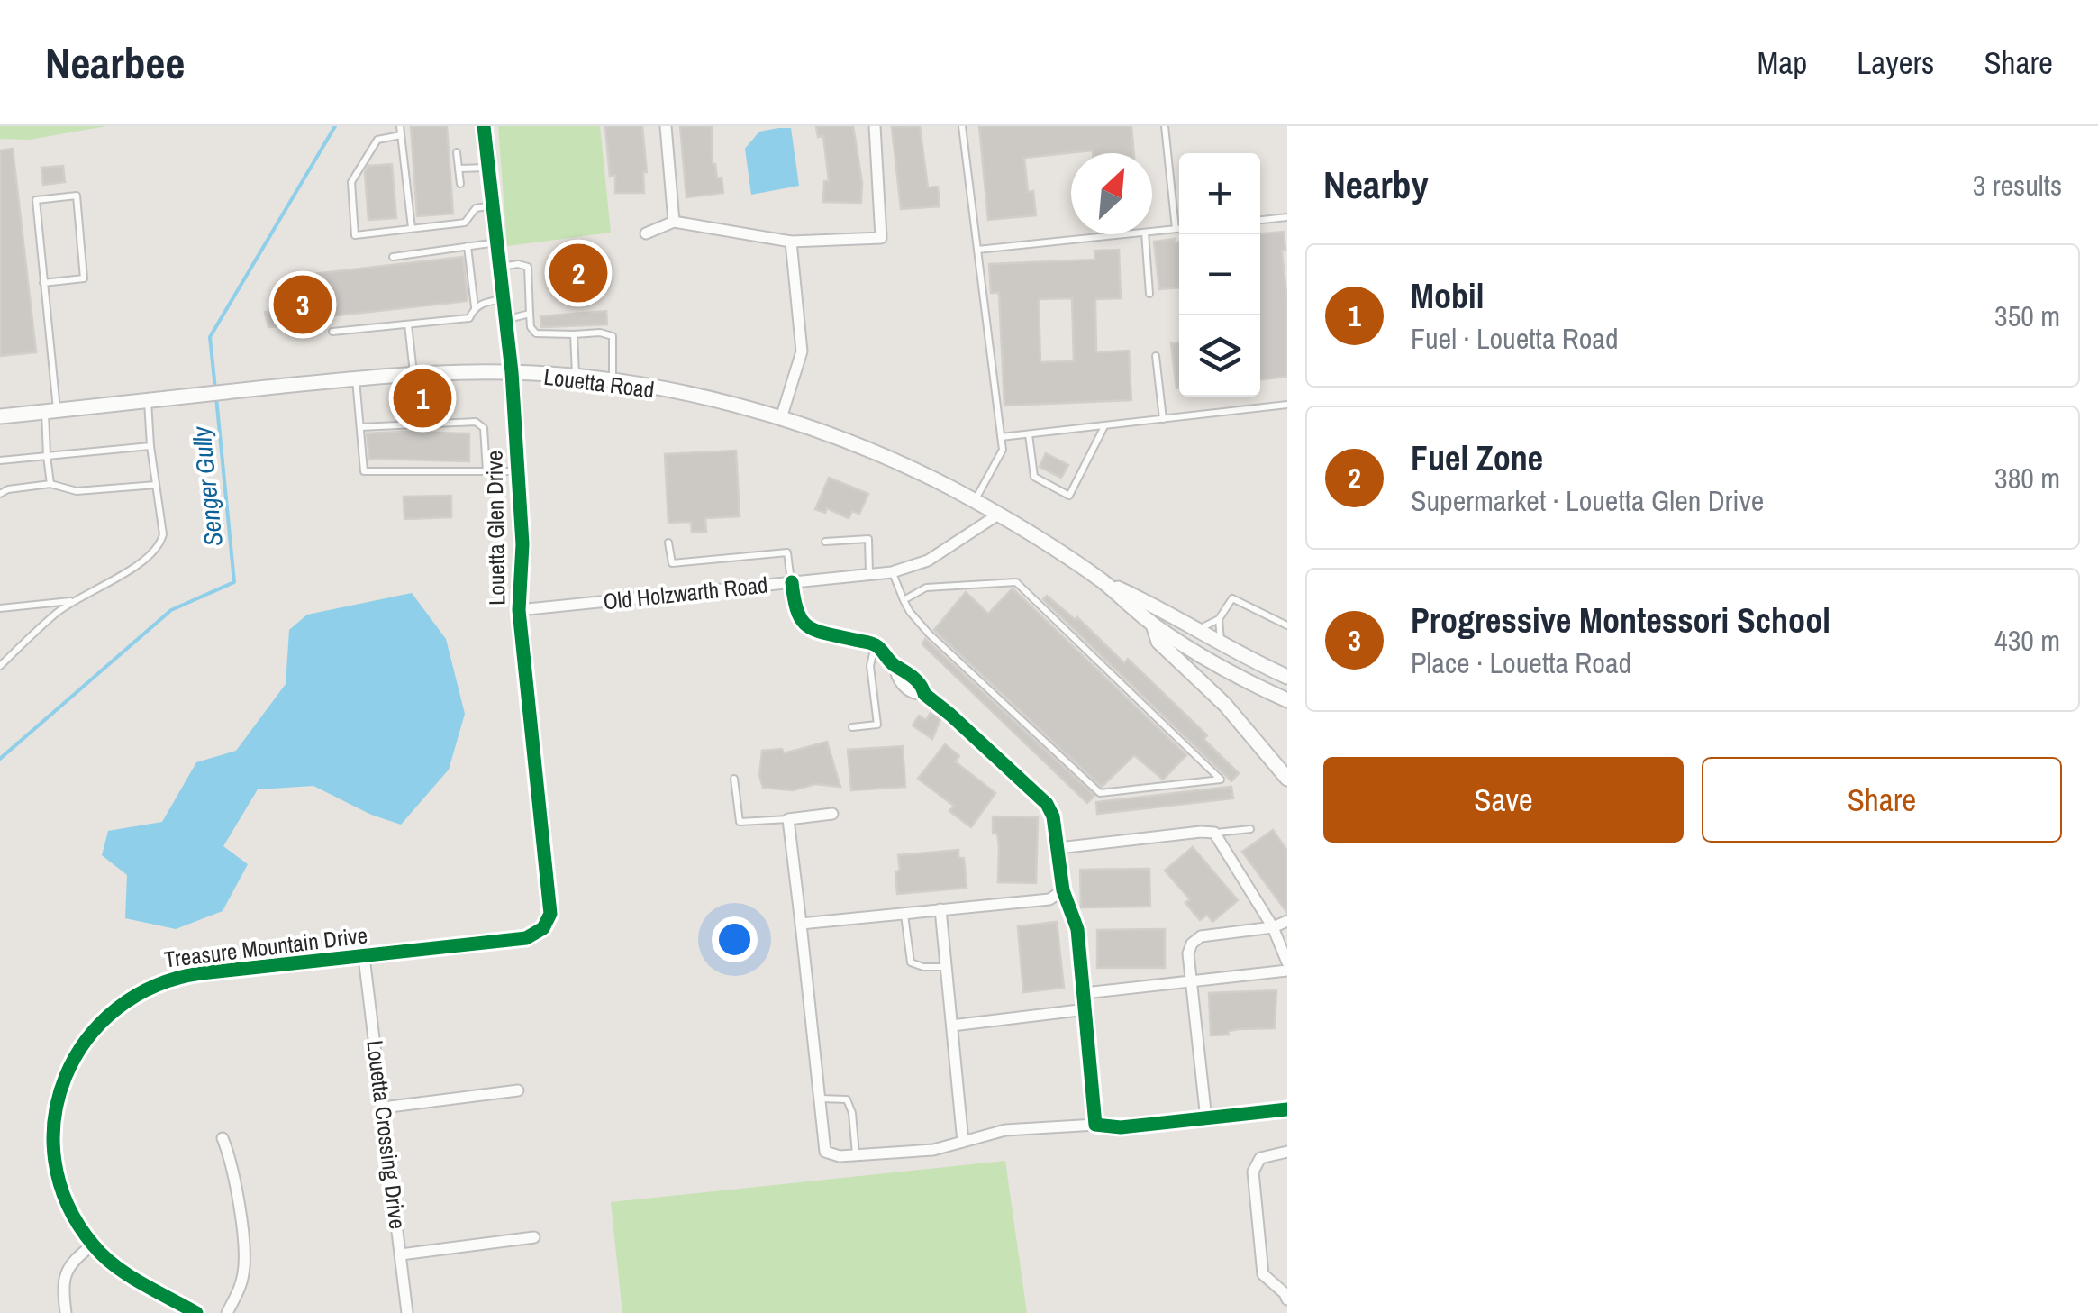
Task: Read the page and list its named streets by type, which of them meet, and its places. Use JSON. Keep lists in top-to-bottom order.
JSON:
{
  "streets": {
    "main road": ["Louetta Road"],
    "street": [
      "Louetta Glen Drive",
      "Old Holzwarth Road",
      "Treasure Mountain Drive",
      "Louetta Crossing Drive"
    ]
  },
  "crossings": [
    ["Louetta Road", "Louetta Glen Drive"],
    ["Louetta Road", "Old Holzwarth Road"],
    ["Louetta Glen Drive", "Old Holzwarth Road"],
    ["Louetta Glen Drive", "Treasure Mountain Drive"],
    ["Treasure Mountain Drive", "Louetta Crossing Drive"]
  ],
  "water": ["Senger Gully"],
  "north": "top right",
  "page": {
    "header": "Nearbee",
    "nav": ["Map", "Layers", "Share"],
    "heading": ["Nearby", "3 results"],
    "map_buttons": ["+", "−"],
    "pins": ["2", "3", "1"],
    "list": [
      {
        "mark": "1",
        "name": "Mobil",
        "note": "Fuel · Louetta Road",
        "value": "350 m"
      },
      {
        "mark": "2",
        "name": "Fuel Zone",
        "note": "Supermarket · Louetta Glen Drive",
        "value": "380 m"
      },
      {
        "mark": "3",
        "name": "Progressive Montessori School",
        "note": "Place · Louetta Road",
        "value": "430 m"
      }
    ],
    "buttons": ["Save", "Share"]
  }
}
